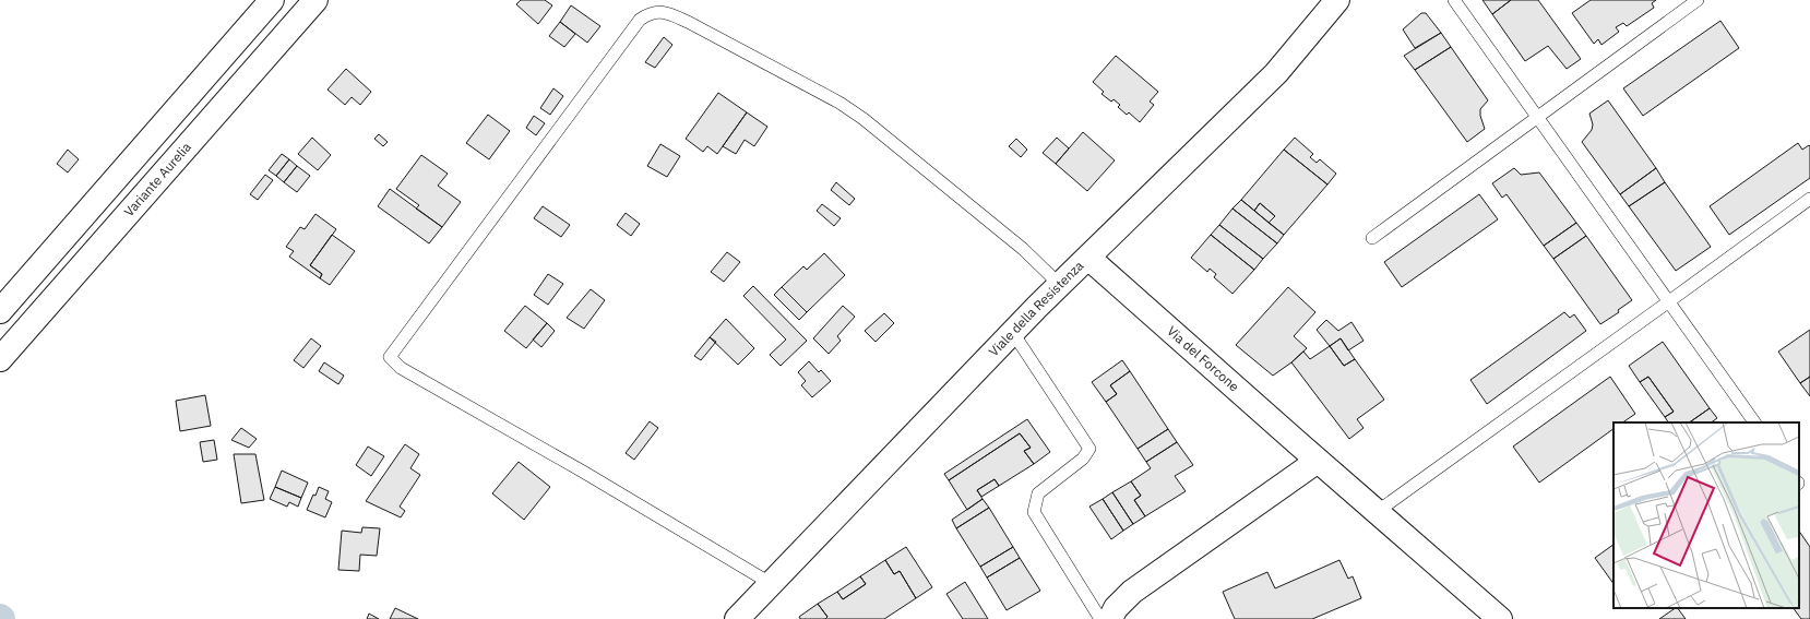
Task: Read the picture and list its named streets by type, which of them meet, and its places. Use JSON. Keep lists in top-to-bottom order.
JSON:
{
  "streets": {
    "main road": ["Variante Aurelia", "Viale della Resistenza", "Via del Forcone"]
  },
  "crossings": [
    ["Viale della Resistenza", "Via del Forcone"]
  ]
}
